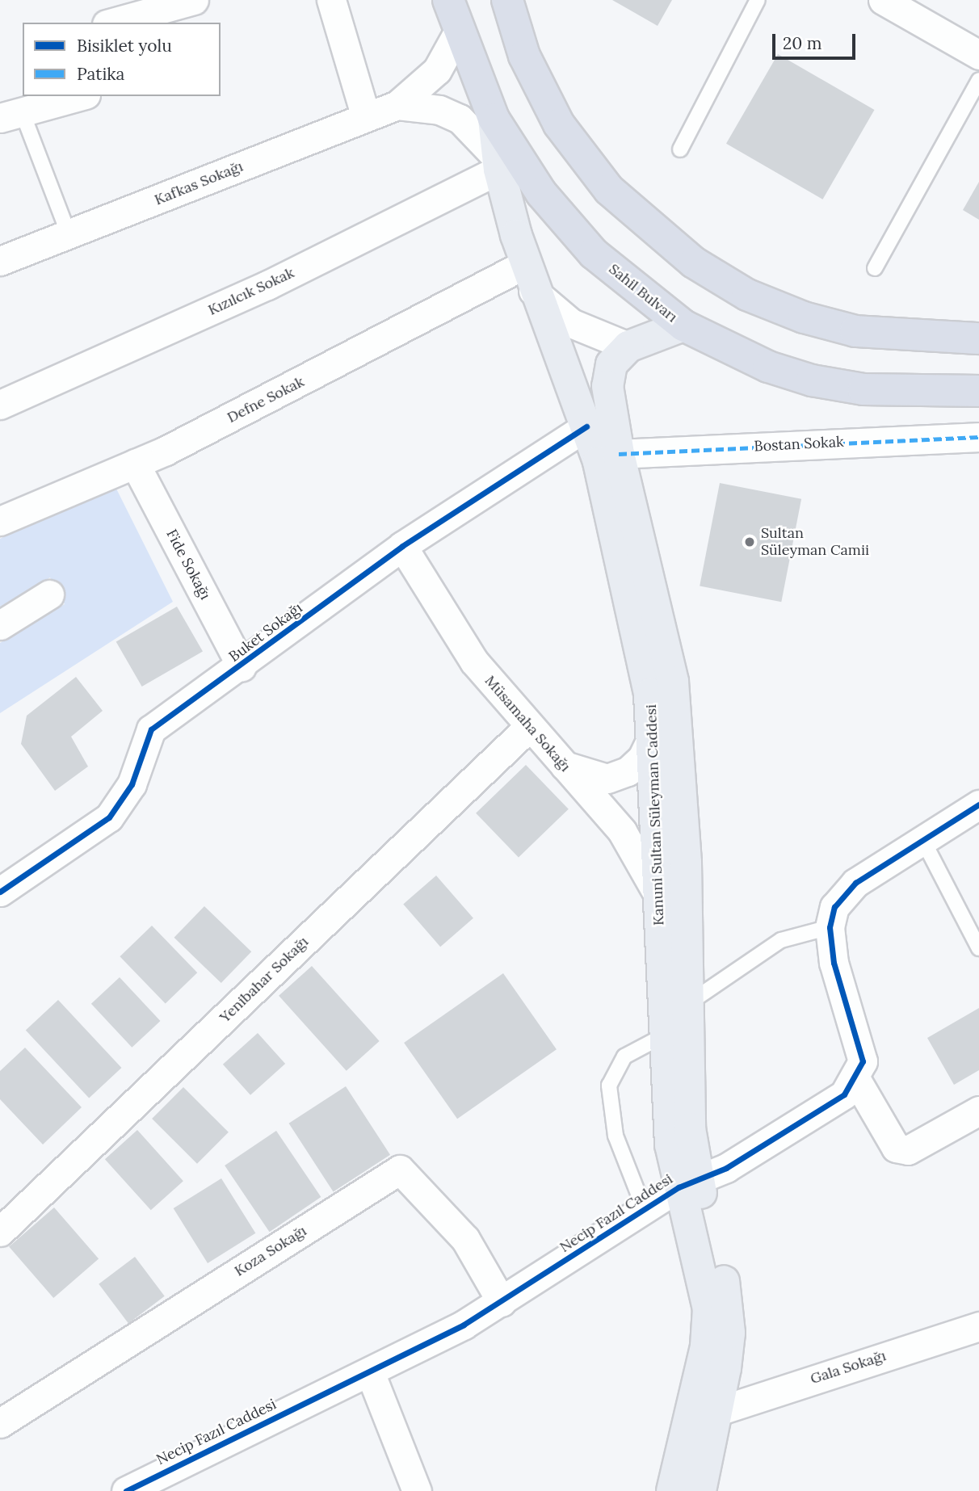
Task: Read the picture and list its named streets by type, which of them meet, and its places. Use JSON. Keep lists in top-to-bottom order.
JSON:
{
  "streets": {
    "highway": ["Sahil Bulvarı"],
    "main road": ["Kanuni Sultan Süleyman Caddesi"],
    "street": [
      "Kafkas Sokağı",
      "Kızılcık Sokak",
      "Defne Sokak",
      "Bostan Sokak",
      "Fide Sokağı",
      "Buket Sokağı",
      "Müsamaha Sokağı",
      "Yenibahar Sokağı",
      "Necip Fazıl Caddesi",
      "Koza Sokağı",
      "Gala Sokağı"
    ]
  },
  "crossings": [
    ["Kızılcık Sokak", "Kanuni Sultan Süleyman Caddesi"],
    ["Sahil Bulvarı", "Kanuni Sultan Süleyman Caddesi"],
    ["Defne Sokak", "Fide Sokağı"],
    ["Defne Sokak", "Kanuni Sultan Süleyman Caddesi"],
    ["Bostan Sokak", "Kanuni Sultan Süleyman Caddesi"],
    ["Fide Sokağı", "Buket Sokağı"],
    ["Buket Sokağı", "Müsamaha Sokağı"],
    ["Buket Sokağı", "Kanuni Sultan Süleyman Caddesi"],
    ["Müsamaha Sokağı", "Kanuni Sultan Süleyman Caddesi"],
    ["Müsamaha Sokağı", "Yenibahar Sokağı"],
    ["Kanuni Sultan Süleyman Caddesi", "Necip Fazıl Caddesi"],
    ["Kanuni Sultan Süleyman Caddesi", "Gala Sokağı"],
    ["Necip Fazıl Caddesi", "Koza Sokağı"]
  ],
  "places": ["Sultan Süleyman Camii"],
  "legend": ["Bisiklet yolu", "Patika"],
  "scale_bar": "20 m"
}
